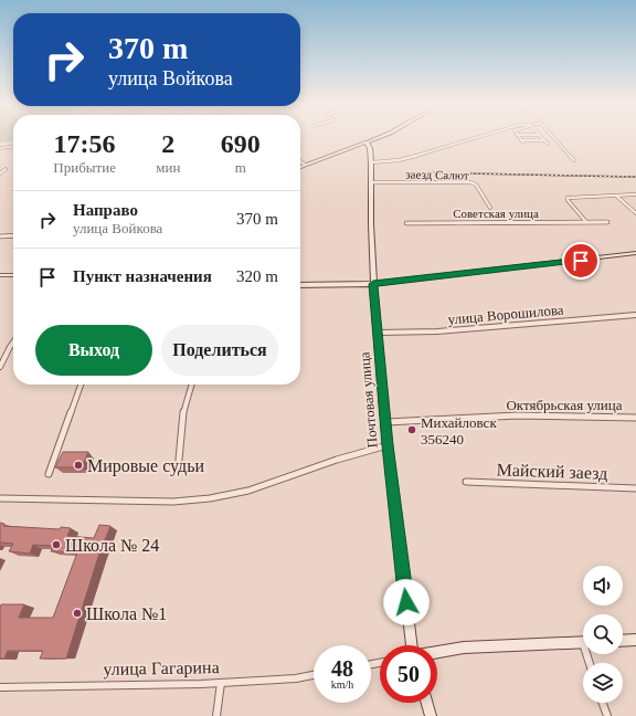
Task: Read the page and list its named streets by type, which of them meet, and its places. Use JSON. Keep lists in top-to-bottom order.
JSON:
{
  "streets": {
    "main road": ["Почтовая улица"],
    "street": [
      "заезд Салют",
      "Советская улица",
      "улица Ворошилова",
      "Октябрьская улица",
      "Майский заезд",
      "улица Гагарина"
    ]
  },
  "crossings": [
    ["заезд Салют", "Почтовая улица"],
    ["улица Ворошилова", "Почтовая улица"],
    ["Почтовая улица", "Октябрьская улица"]
  ],
  "places": [
    "Михайловск 356240",
    "Мировые судьи",
    "Школа № 24",
    "Школа №1"
  ],
  "page": {
    "turn": ["370 m", "улица Войкова"],
    "eta": [
      "17:56",
      "Прибытие",
      "2",
      "мин",
      "690",
      "m"
    ],
    "list": [
      {
        "name": "Направо",
        "note": "улица Войкова",
        "value": "370 m"
      },
      {
        "name": "Пункт назначения",
        "value": "320 m"
      }
    ],
    "buttons": ["Выход", "Поделиться"],
    "speed": "48 km/h",
    "limit": "50"
  }
}
